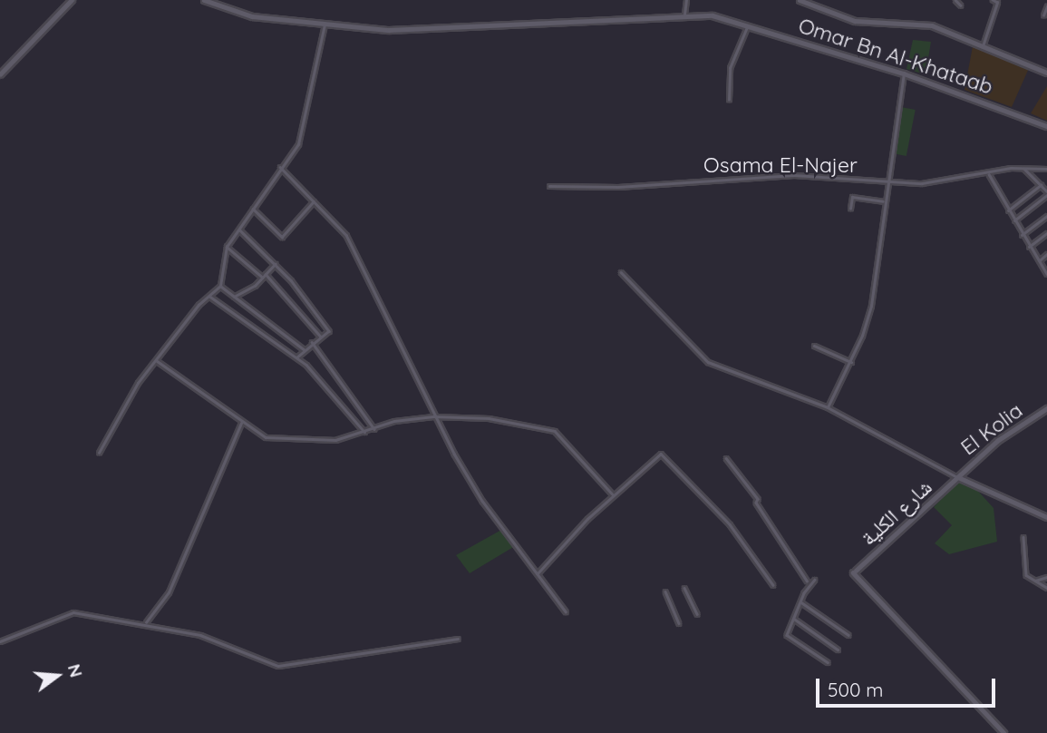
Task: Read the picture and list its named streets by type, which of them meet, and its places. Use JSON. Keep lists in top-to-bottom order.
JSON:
{
  "streets": {
    "main road": ["Omar Bn Al-Khataab", "El Kolia", "شارع الكلية"],
    "street": ["Osama El-Najer"]
  },
  "crossings": [
    ["El Kolia", "شارع الكلية"]
  ],
  "scale_bar": "500 m",
  "north": "right"
}
